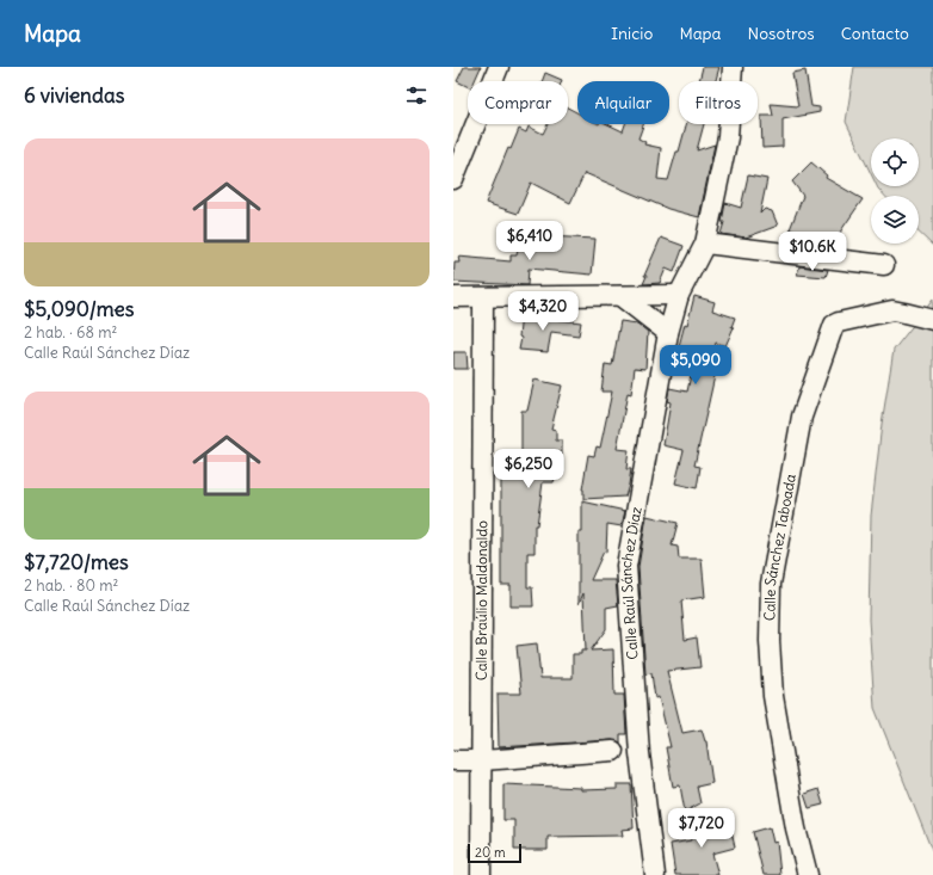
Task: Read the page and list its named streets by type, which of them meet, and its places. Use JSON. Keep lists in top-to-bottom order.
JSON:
{
  "streets": {
    "street": ["Calle Sánchez Taboada", "Calle Raúl Sánchez Díaz", "Calle Braúlio Maldonaldo"]
  },
  "scale_bar": "20 m",
  "page": {
    "header": "Mapa",
    "nav": [
      "Inicio",
      "Mapa",
      "Nosotros",
      "Contacto"
    ],
    "heading": "6 viviendas",
    "chip": ["Comprar", "Alquilar", "Filtros"],
    "list": [
      {
        "name": "$5,090/mes",
        "note": "2 hab. · 68 m² · Calle Raúl Sánchez Díaz"
      },
      {
        "name": "$7,720/mes",
        "note": "2 hab. · 80 m² · Calle Raúl Sánchez Díaz"
      }
    ],
    "price": [
      "$6,410",
      "$10.6K",
      "$4,320",
      "$5,090",
      "$6,250",
      "$7,720"
    ],
    "scale": "20 m"
  }
}
